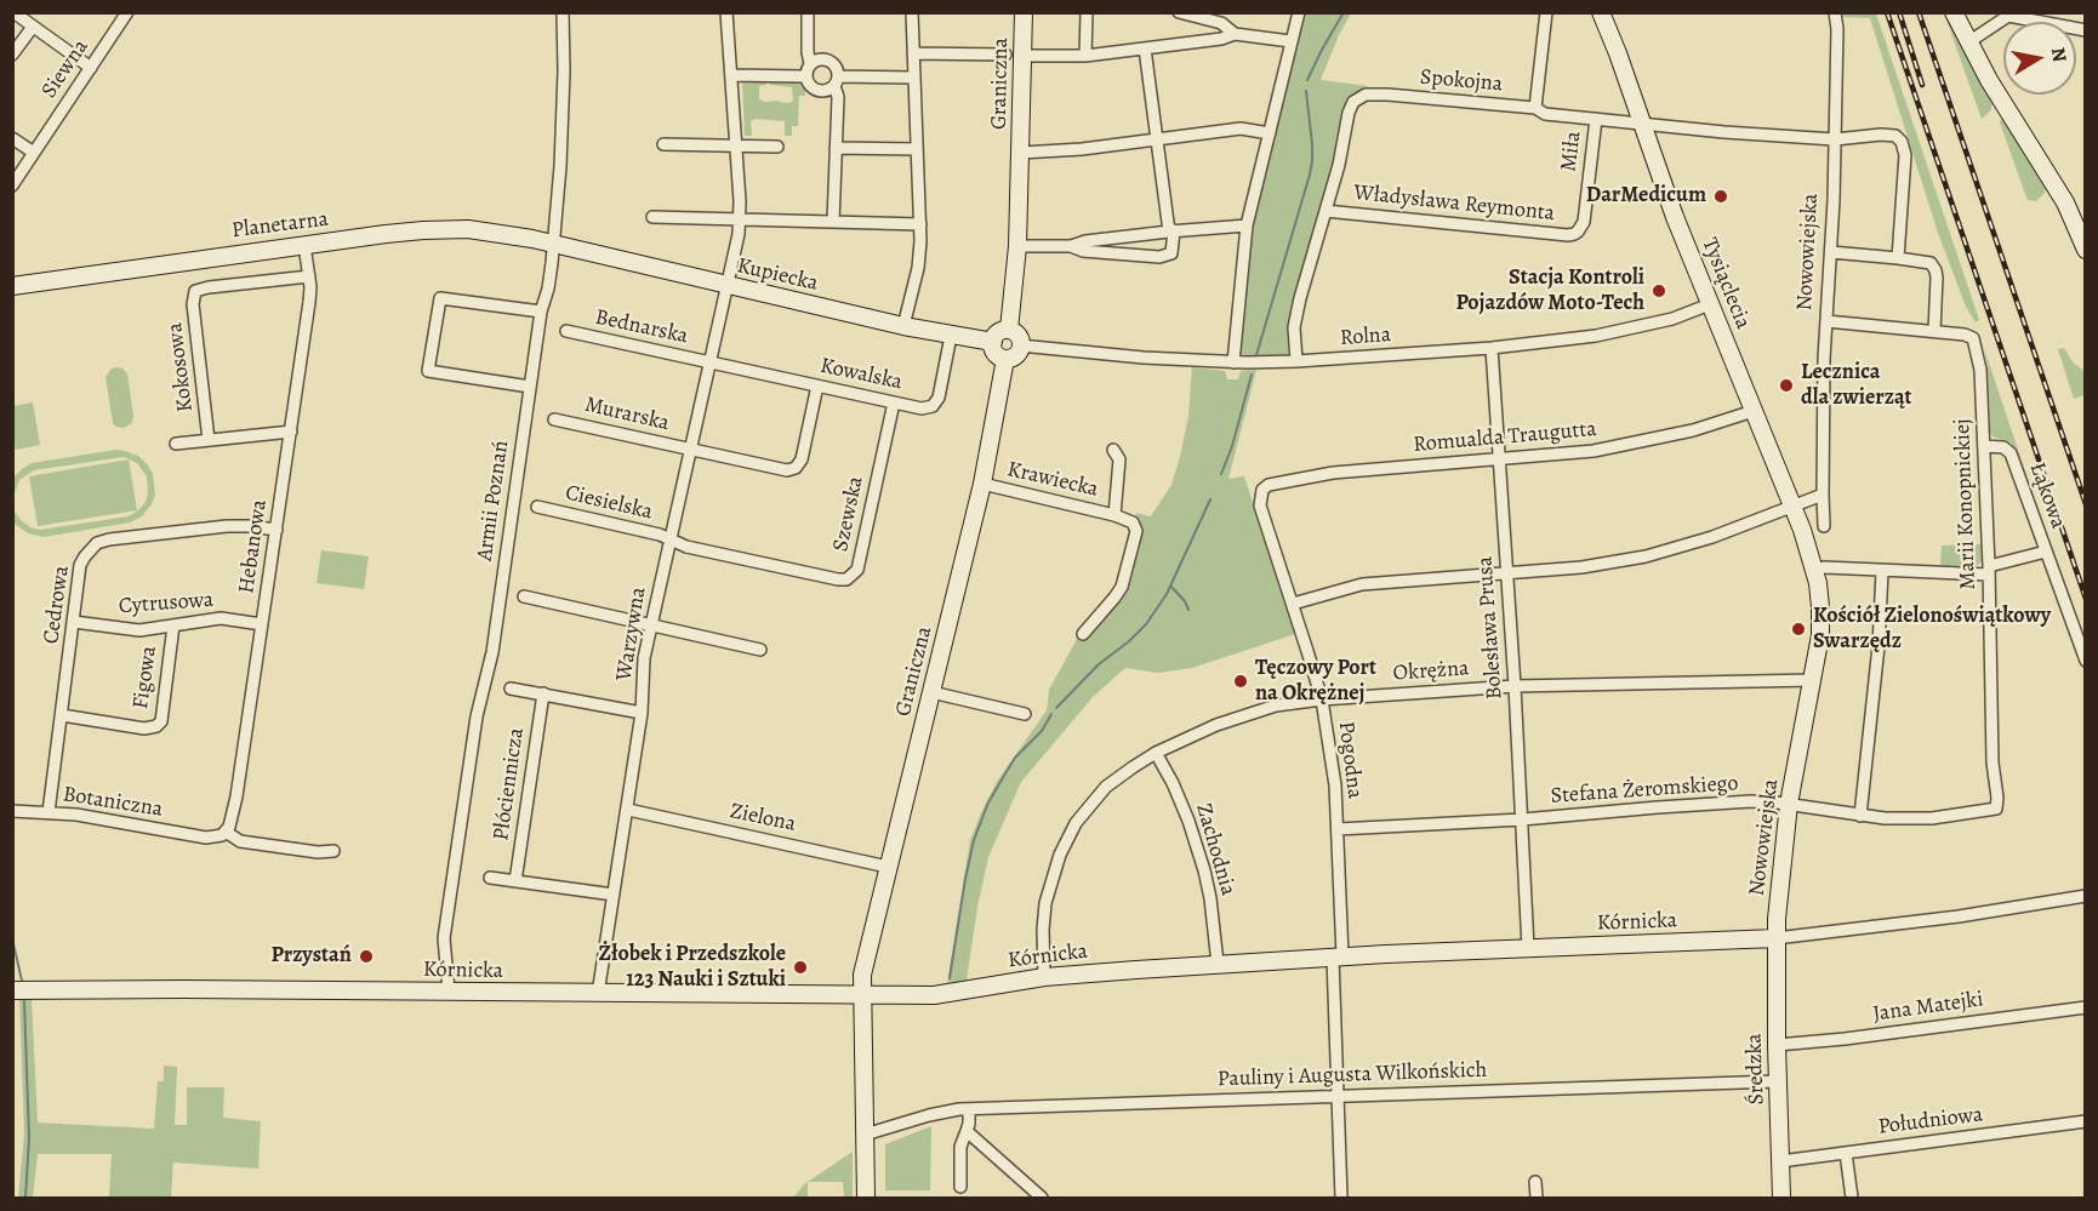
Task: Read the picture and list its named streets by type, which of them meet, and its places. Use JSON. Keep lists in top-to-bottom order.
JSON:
{
  "streets": {
    "street": [
      "Siewna",
      "Spokojna",
      "Graniczna",
      "Miła",
      "Władysława Reymonta",
      "Planetarna",
      "Nowowiejska",
      "Kupiecka",
      "Tysiąclecia",
      "Bednarska",
      "Rolna",
      "Kokosowa",
      "Kowalska",
      "Murarska",
      "Romualda Traugutta",
      "Krawiecka",
      "Łąkowa",
      "Armii Poznań",
      "Ciesielska",
      "Marii Konopnickiej",
      "Szewska",
      "Hebanowa",
      "Cytrusowa",
      "Cedrowa",
      "Bolesława Prusa",
      "Warzywna",
      "Okrężna",
      "Figowa",
      "Pogodna",
      "Płóciennicza",
      "Stefana Żeromskiego",
      "Botaniczna",
      "Zielona",
      "Zachodnia",
      "Kórnicka",
      "Jana Matejki",
      "Średzka",
      "Pauliny i Augusta Wilkońskich",
      "Południowa"
    ]
  },
  "crossings": [
    ["Spokojna", "Miła"],
    ["Spokojna", "Władysława Reymonta"],
    ["Spokojna", "Nowowiejska"],
    ["Spokojna", "Tysiąclecia"],
    ["Spokojna", "Rolna"],
    ["Graniczna", "Kupiecka"],
    ["Graniczna", "Rolna"],
    ["Graniczna", "Krawiecka"],
    ["Graniczna", "Zielona"],
    ["Graniczna", "Kórnicka"],
    ["Graniczna", "Pauliny i Augusta Wilkońskich"],
    ["Miła", "Władysława Reymonta"],
    ["Planetarna", "Kupiecka"],
    ["Planetarna", "Armii Poznań"],
    ["Planetarna", "Hebanowa"],
    ["Nowowiejska", "Tysiąclecia"],
    ["Nowowiejska", "Okrężna"],
    ["Nowowiejska", "Stefana Żeromskiego"],
    ["Nowowiejska", "Kórnicka"],
    ["Nowowiejska", "Średzka"],
    ["Kupiecka", "Rolna"],
    ["Kupiecka", "Kowalska"],
    ["Kupiecka", "Armii Poznań"],
    ["Kupiecka", "Warzywna"],
    ["Tysiąclecia", "Rolna"],
    ["Tysiąclecia", "Romualda Traugutta"],
    ["Bednarska", "Kowalska"],
    ["Bednarska", "Warzywna"],
    ["Rolna", "Bolesława Prusa"],
    ["Kokosowa", "Hebanowa"],
    ["Kowalska", "Murarska"],
    ["Kowalska", "Szewska"],
    ["Kowalska", "Warzywna"],
    ["Murarska", "Warzywna"],
    ["Romualda Traugutta", "Bolesława Prusa"],
    ["Romualda Traugutta", "Pogodna"],
    ["Łąkowa", "Marii Konopnickiej"],
    ["Armii Poznań", "Kórnicka"],
    ["Ciesielska", "Szewska"],
    ["Ciesielska", "Warzywna"],
    ["Marii Konopnickiej", "Stefana Żeromskiego"],
    ["Szewska", "Warzywna"],
    ["Hebanowa", "Cytrusowa"],
    ["Hebanowa", "Cedrowa"],
    ["Hebanowa", "Botaniczna"],
    ["Cytrusowa", "Cedrowa"],
    ["Cytrusowa", "Figowa"],
    ["Cedrowa", "Figowa"],
    ["Cedrowa", "Botaniczna"],
    ["Bolesława Prusa", "Okrężna"],
    ["Bolesława Prusa", "Stefana Żeromskiego"],
    ["Bolesława Prusa", "Kórnicka"],
    ["Warzywna", "Zielona"],
    ["Warzywna", "Kórnicka"],
    ["Okrężna", "Pogodna"],
    ["Okrężna", "Zachodnia"],
    ["Okrężna", "Kórnicka"],
    ["Pogodna", "Stefana Żeromskiego"],
    ["Pogodna", "Kórnicka"],
    ["Pogodna", "Pauliny i Augusta Wilkońskich"],
    ["Zachodnia", "Kórnicka"],
    ["Kórnicka", "Średzka"],
    ["Jana Matejki", "Średzka"],
    ["Średzka", "Pauliny i Augusta Wilkońskich"],
    ["Średzka", "Południowa"]
  ],
  "places": [
    "DarMedicum",
    "Stacja Kontroli Pojazdów Moto-Tech",
    "Lecznica dla zwierząt",
    "Kościół Zielonoświątkowy Swarzędz",
    "Tęczowy Port na Okrężnej",
    "Przystań",
    "Żłobek i Przedszkole 123 Nauki i Sztuki"
  ],
  "north": "right"
}
